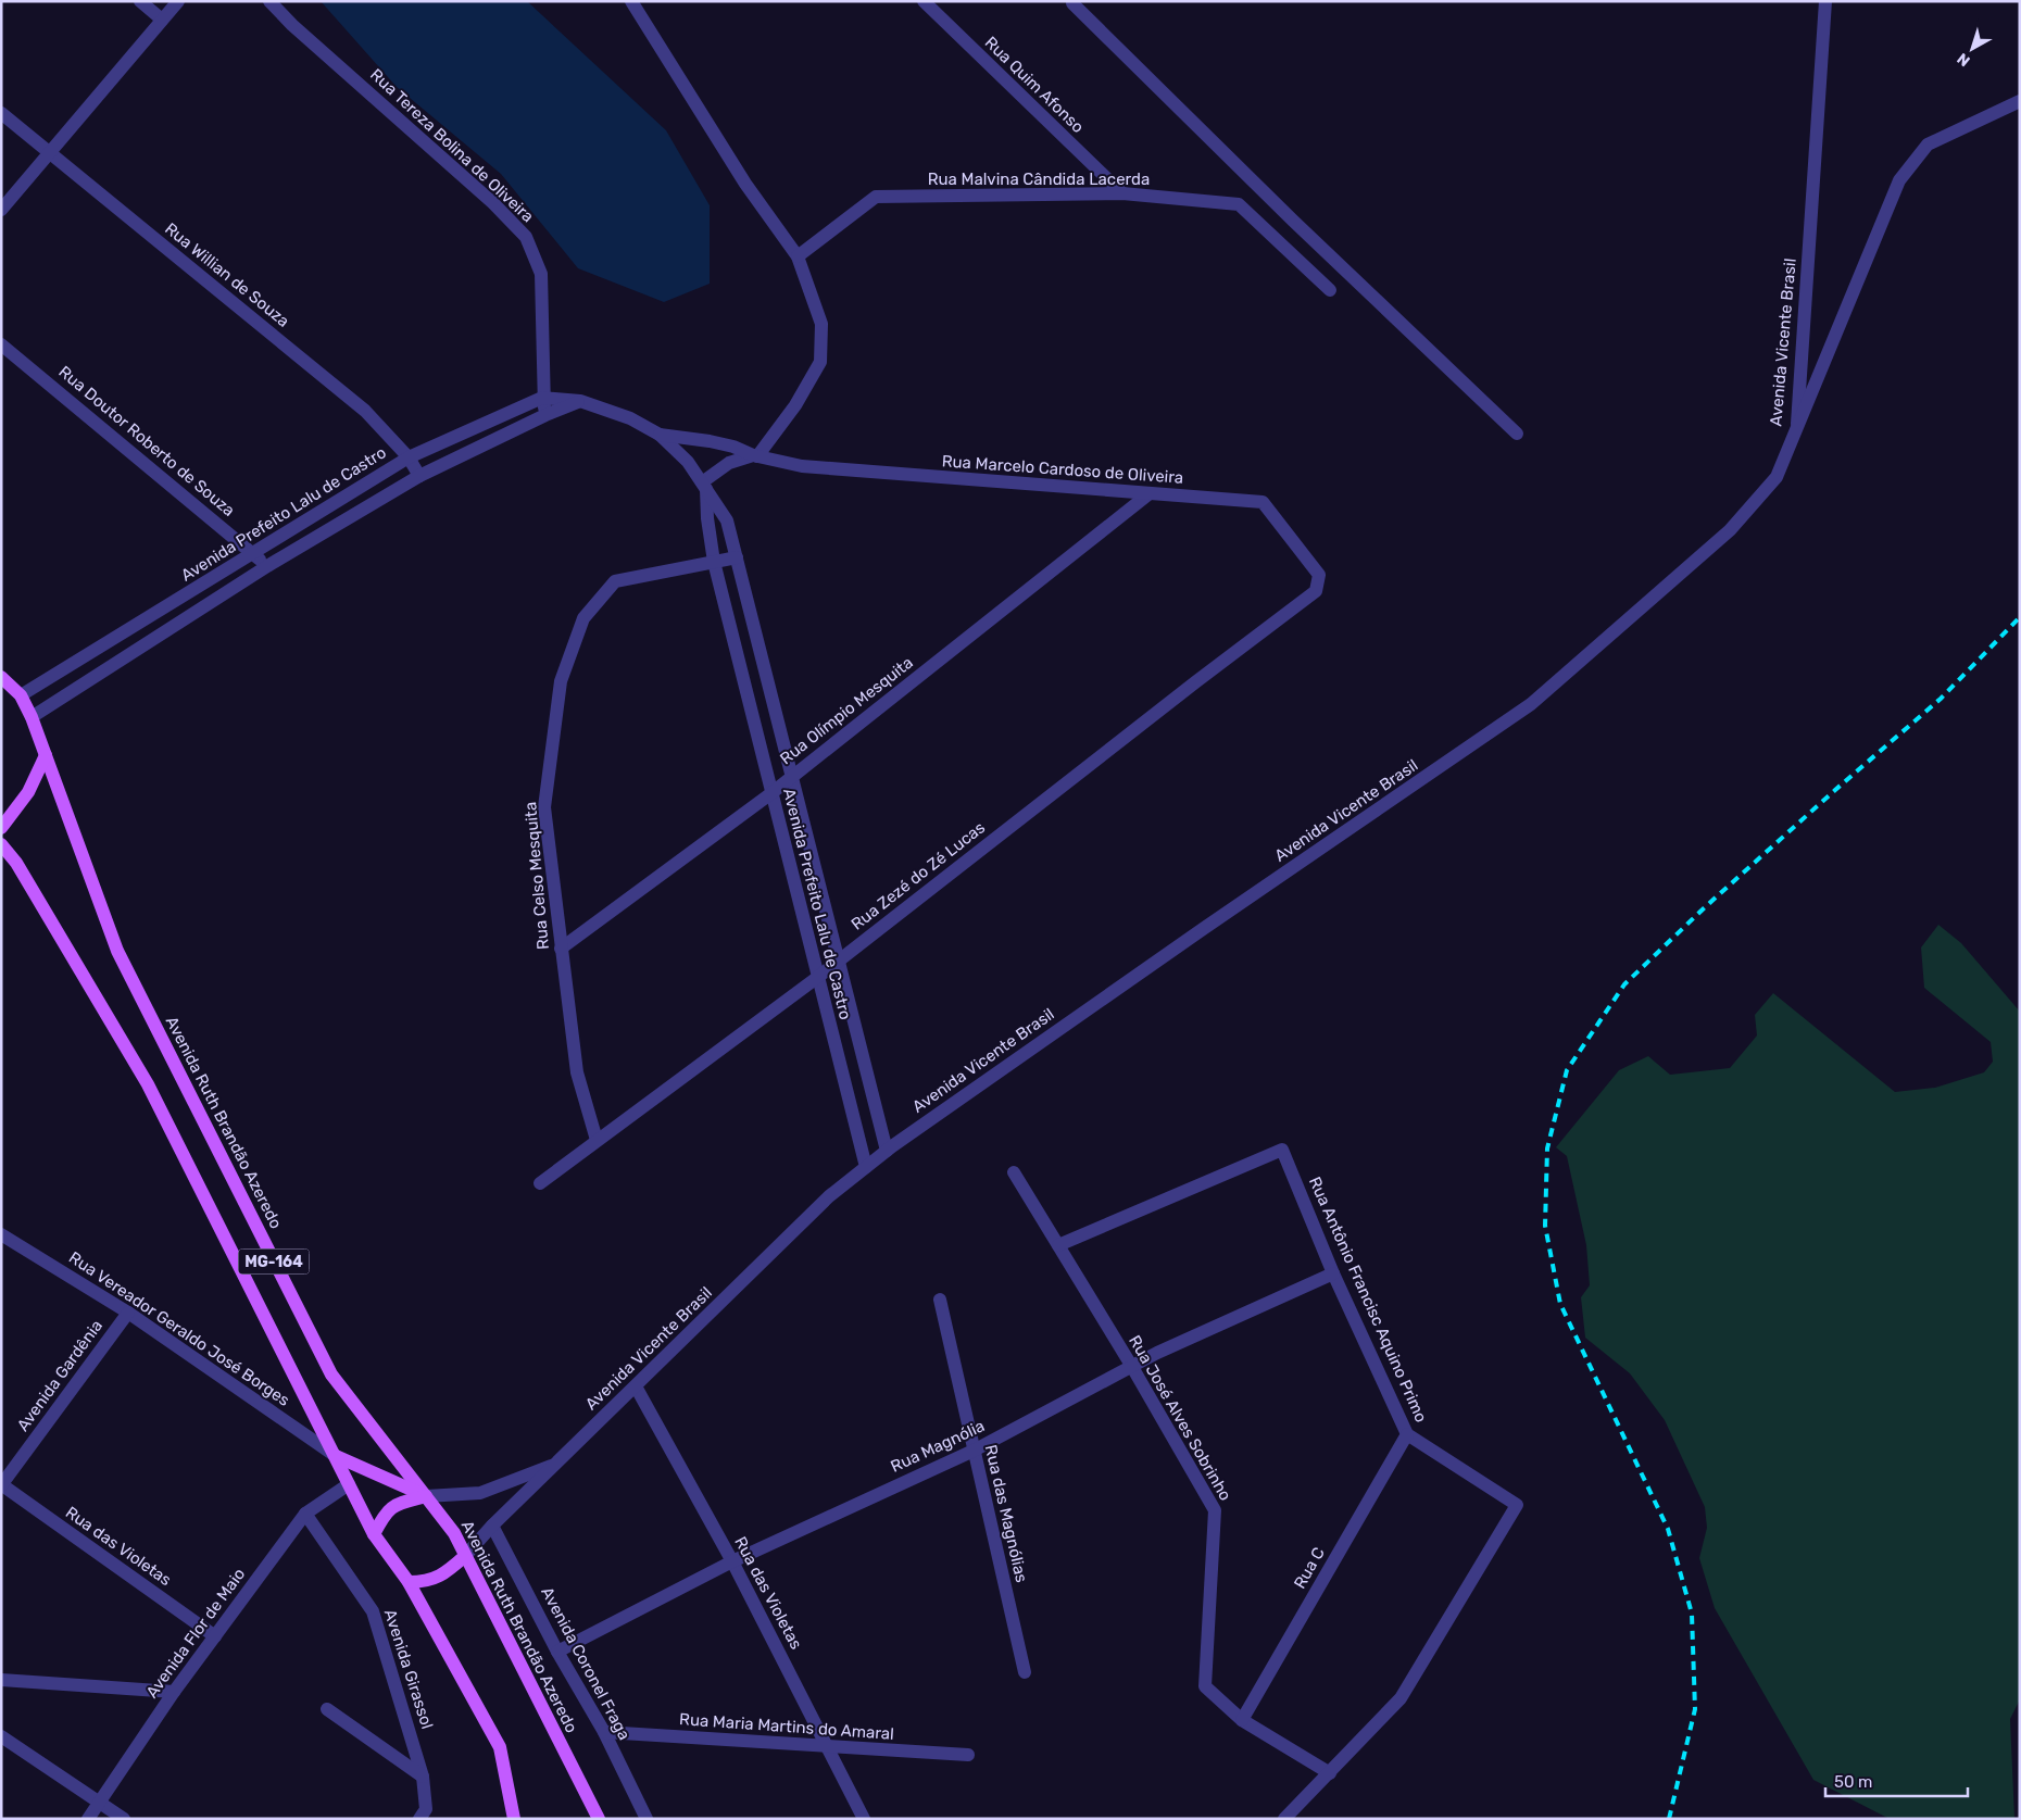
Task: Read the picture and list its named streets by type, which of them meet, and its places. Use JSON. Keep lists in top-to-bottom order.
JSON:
{
  "streets": {
    "main road": ["Avenida Ruth Brandão Azeredo", "MG-164"],
    "street": [
      "Rua Quim Afonso",
      "Rua Tereza Bolina de Oliveira",
      "Rua Malvina Cândida Lacerda",
      "Rua Willian de Souza",
      "Avenida Vicente Brasil",
      "Rua Doutor Roberto de Souza",
      "Rua Marcelo Cardoso de Oliveira",
      "Avenida Prefeito Lalu de Castro",
      "Rua Olímpio Mesquita",
      "Rua Celso Mesquita",
      "Rua Zezé do Zé Lucas",
      "Rua Antônio Francisc Aquino Primo",
      "Rua Vereador Geraldo José Borges",
      "Avenida Gardênia",
      "Rua José Alves Sobrinho",
      "Rua Magnólia",
      "Rua das Magnólias",
      "Rua das Violetas",
      "Rua C",
      "Avenida Flor de Maio",
      "Avenida Coronel Fraga",
      "Avenida Girassol",
      "Rua Maria Martins do Amaral"
    ]
  },
  "crossings": [
    ["Rua Quim Afonso", "Rua Malvina Cândida Lacerda"],
    ["Rua Tereza Bolina de Oliveira", "Avenida Prefeito Lalu de Castro"],
    ["Rua Willian de Souza", "Avenida Prefeito Lalu de Castro"],
    ["Avenida Vicente Brasil", "Avenida Prefeito Lalu de Castro"],
    ["Avenida Vicente Brasil", "Avenida Ruth Brandão Azeredo"],
    ["Avenida Vicente Brasil", "MG-164"],
    ["Avenida Vicente Brasil", "Rua das Violetas"],
    ["Avenida Vicente Brasil", "Avenida Coronel Fraga"],
    ["Rua Doutor Roberto de Souza", "Avenida Prefeito Lalu de Castro"],
    ["Rua Marcelo Cardoso de Oliveira", "Rua Olímpio Mesquita"],
    ["Rua Marcelo Cardoso de Oliveira", "Rua Zezé do Zé Lucas"],
    ["Avenida Prefeito Lalu de Castro", "Rua Olímpio Mesquita"],
    ["Avenida Prefeito Lalu de Castro", "Rua Celso Mesquita"],
    ["Avenida Prefeito Lalu de Castro", "Rua Zezé do Zé Lucas"],
    ["Avenida Prefeito Lalu de Castro", "Avenida Ruth Brandão Azeredo"],
    ["Rua Olímpio Mesquita", "Rua Celso Mesquita"],
    ["Rua Celso Mesquita", "Rua Zezé do Zé Lucas"],
    ["Avenida Ruth Brandão Azeredo", "MG-164"],
    ["MG-164", "Rua Vereador Geraldo José Borges"],
    ["MG-164", "Avenida Flor de Maio"],
    ["Rua Antônio Francisc Aquino Primo", "Rua José Alves Sobrinho"],
    ["Rua Antônio Francisc Aquino Primo", "Rua Magnólia"],
    ["Rua Antônio Francisc Aquino Primo", "Rua C"],
    ["Rua Vereador Geraldo José Borges", "Avenida Gardênia"],
    ["Avenida Gardênia", "Rua das Violetas"],
    ["Rua José Alves Sobrinho", "Rua Magnólia"],
    ["Rua José Alves Sobrinho", "Rua C"],
    ["Rua Magnólia", "Rua das Magnólias"],
    ["Rua Magnólia", "Rua das Violetas"],
    ["Rua Magnólia", "Avenida Coronel Fraga"],
    ["Rua das Violetas", "Avenida Flor de Maio"],
    ["Rua das Violetas", "Rua Maria Martins do Amaral"],
    ["Avenida Flor de Maio", "Avenida Girassol"],
    ["Avenida Coronel Fraga", "Rua Maria Martins do Amaral"]
  ],
  "scale_bar": "50 m",
  "north": "bottom left"
}
